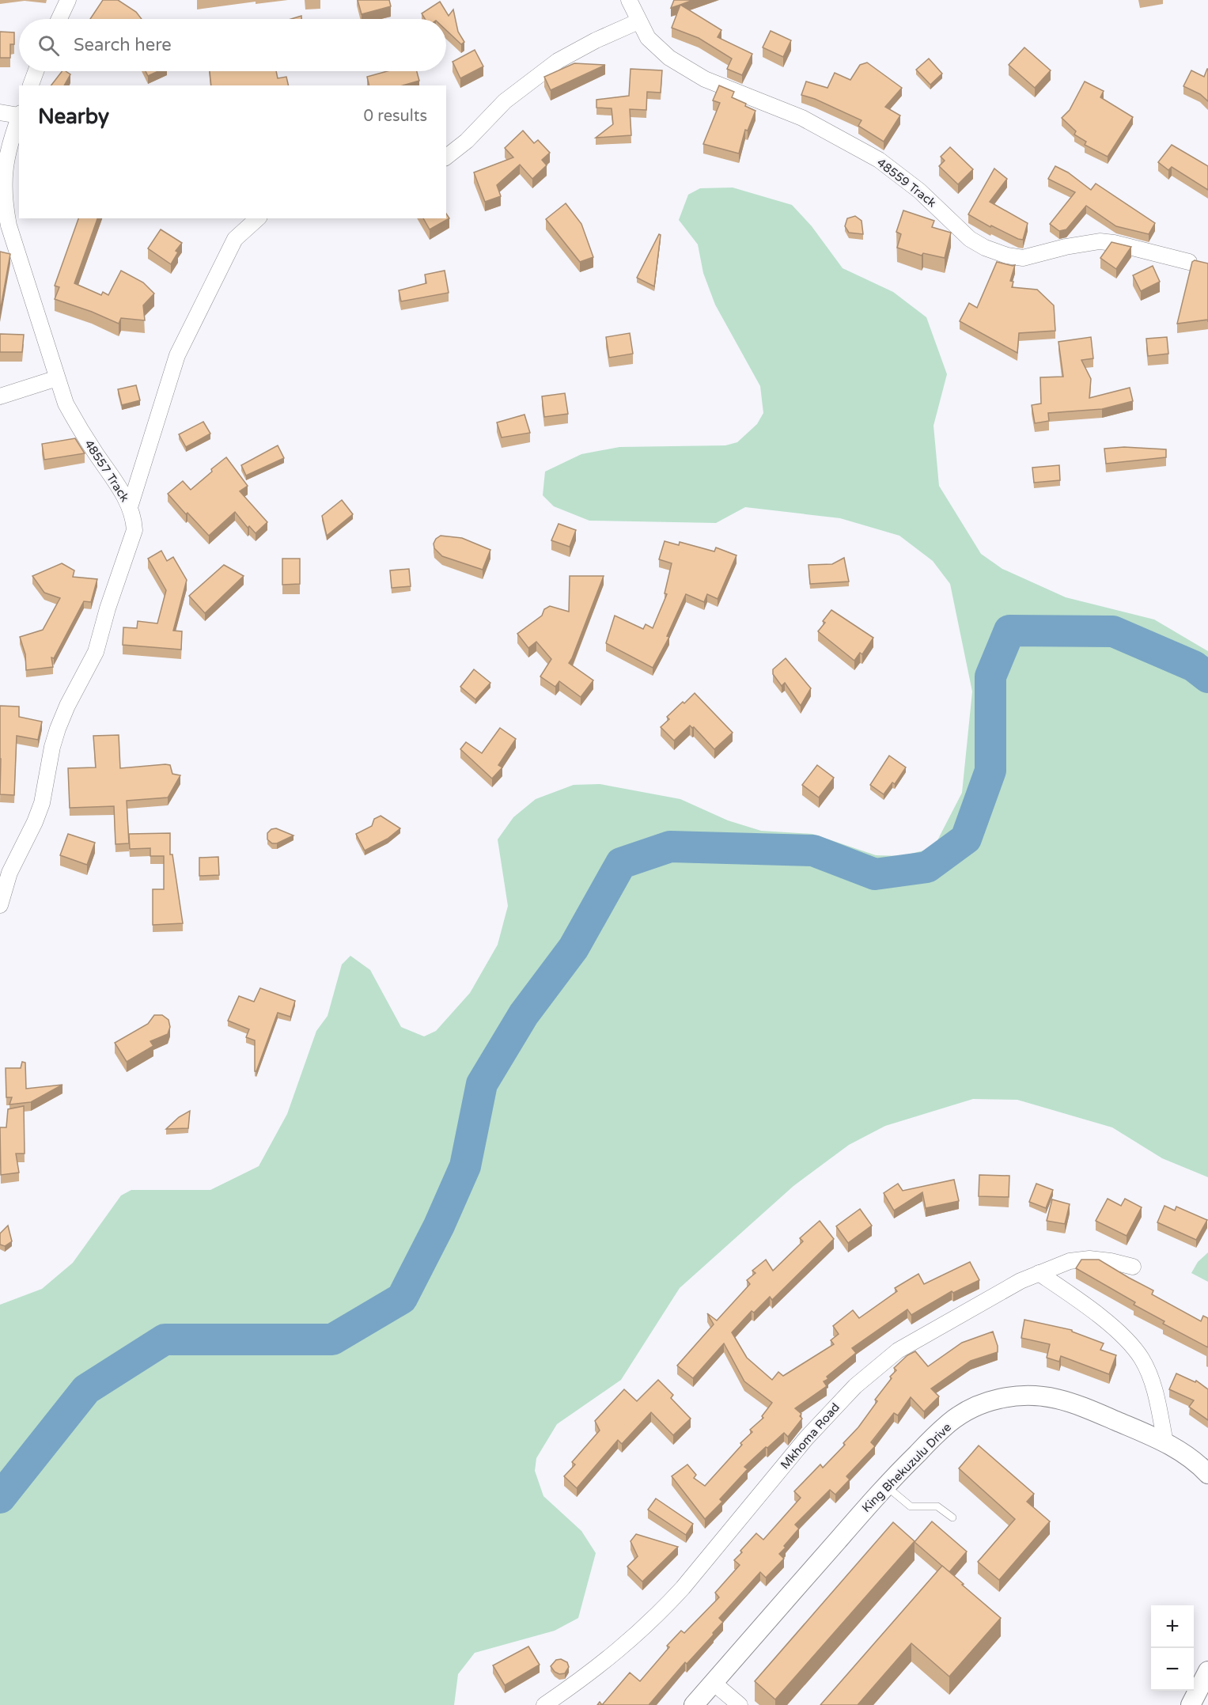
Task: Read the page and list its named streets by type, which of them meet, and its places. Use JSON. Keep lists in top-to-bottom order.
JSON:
{
  "streets": {
    "street": [
      "48559 Track",
      "48557 Track",
      "Mkhoma Road",
      "King Bhekuzulu Drive"
    ]
  },
  "page": {
    "search": "Search here",
    "heading": ["Nearby", "0 results"],
    "map_buttons": ["+", "−"]
  }
}
